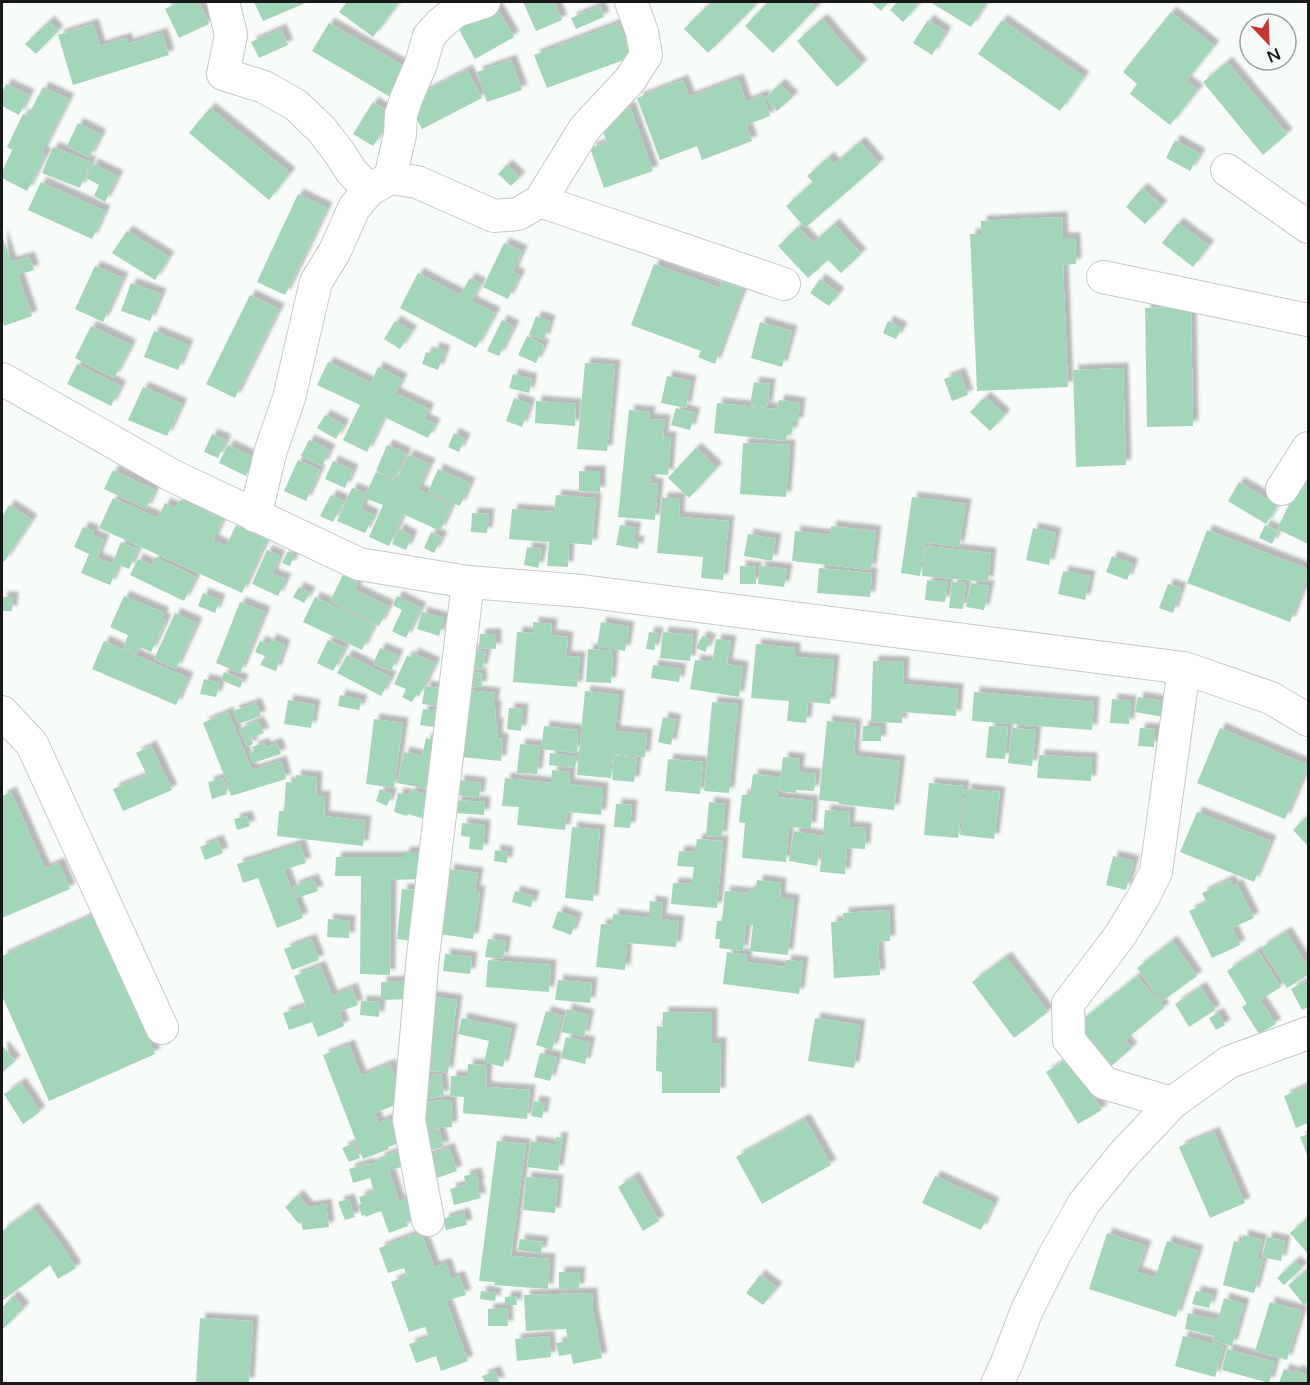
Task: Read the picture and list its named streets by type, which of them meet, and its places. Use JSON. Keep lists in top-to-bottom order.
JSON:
{
  "north": "bottom right"
}
